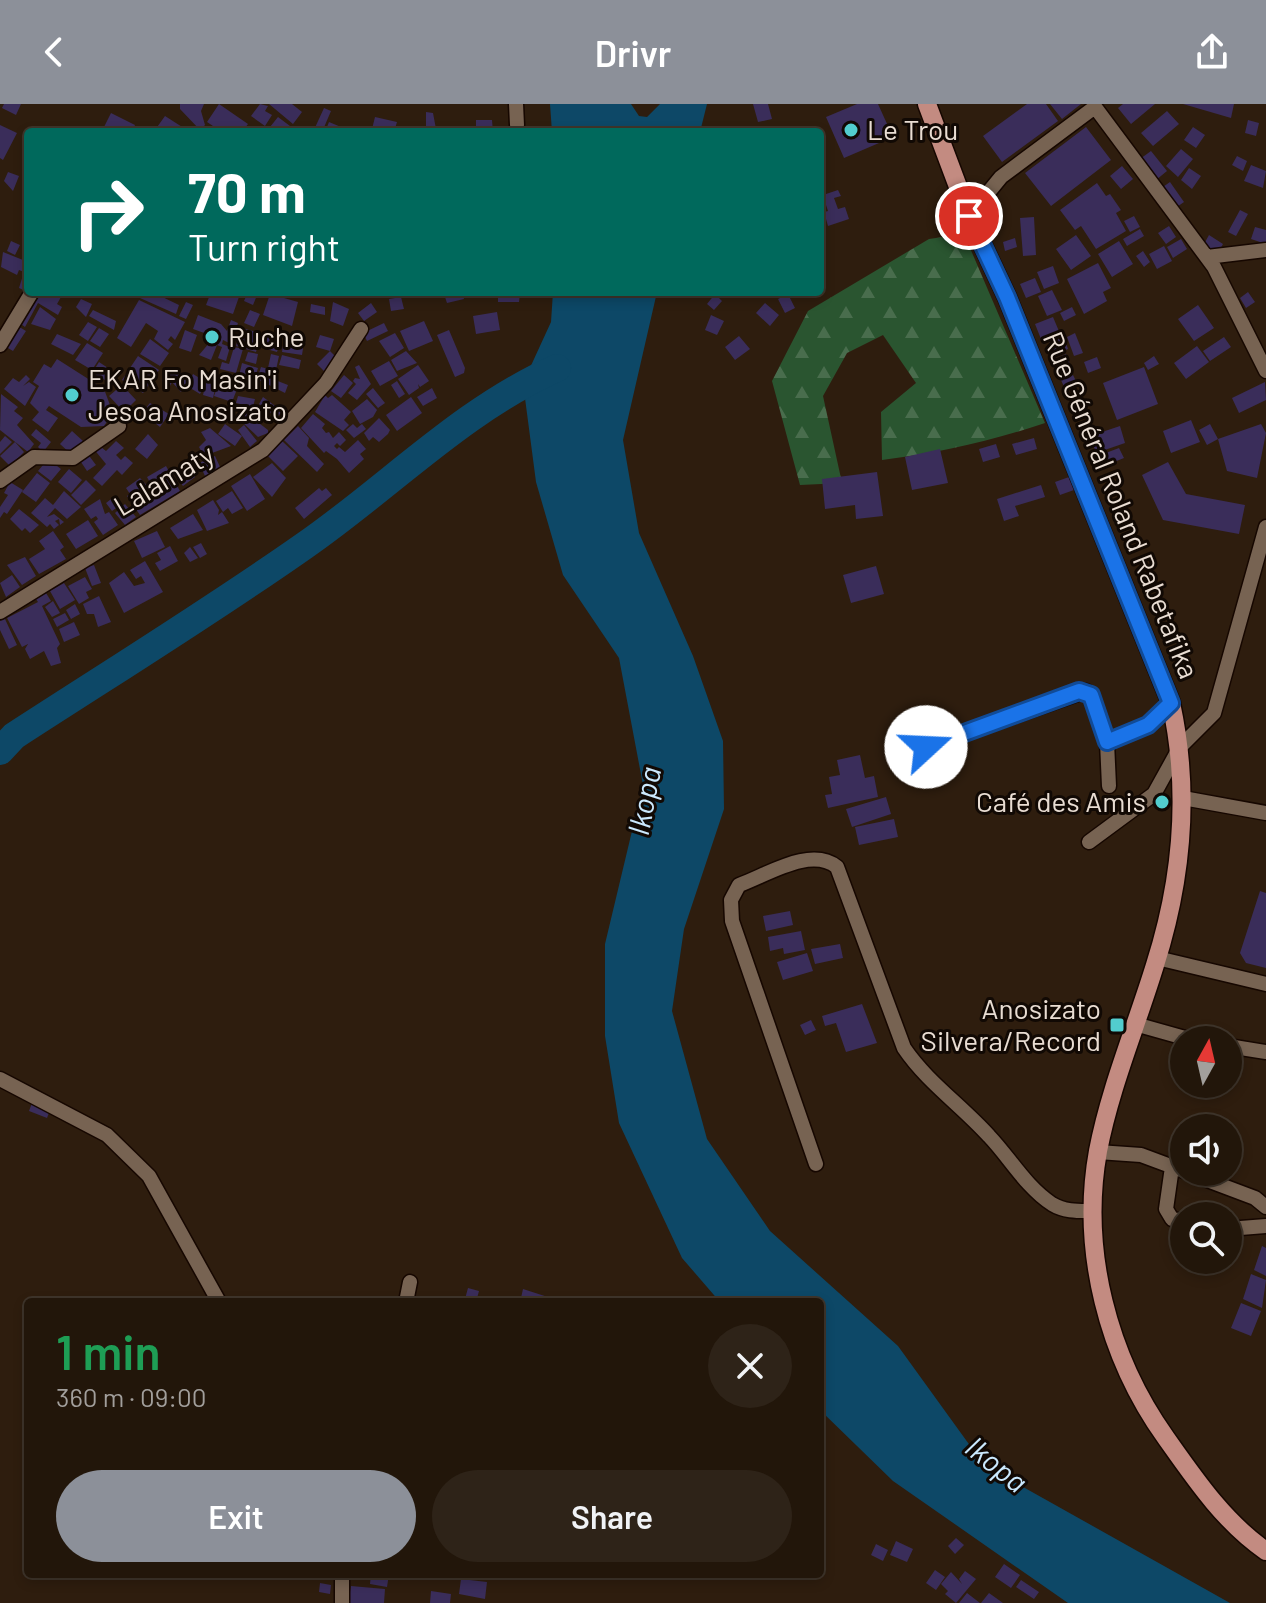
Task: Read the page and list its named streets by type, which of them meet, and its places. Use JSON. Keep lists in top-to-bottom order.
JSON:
{
  "streets": {
    "main road": ["Rue Général Roland Rabetafika"],
    "street": ["Lalamaty"]
  },
  "water": ["Ikopa"],
  "places": {
    "other": [
      "Le Trou",
      "Ruche",
      "EKAR Fo Masin'i Jesoa Anosizato",
      "Café des Amis"
    ],
    "transit": ["Anosizato Silvera/Record"]
  },
  "north": "top",
  "page": {
    "header": "Drivr",
    "turn": ["70 m", "Turn right"],
    "heading": ["1 min", "360 m · 09:00"],
    "buttons": ["Exit", "Share"]
  }
}
